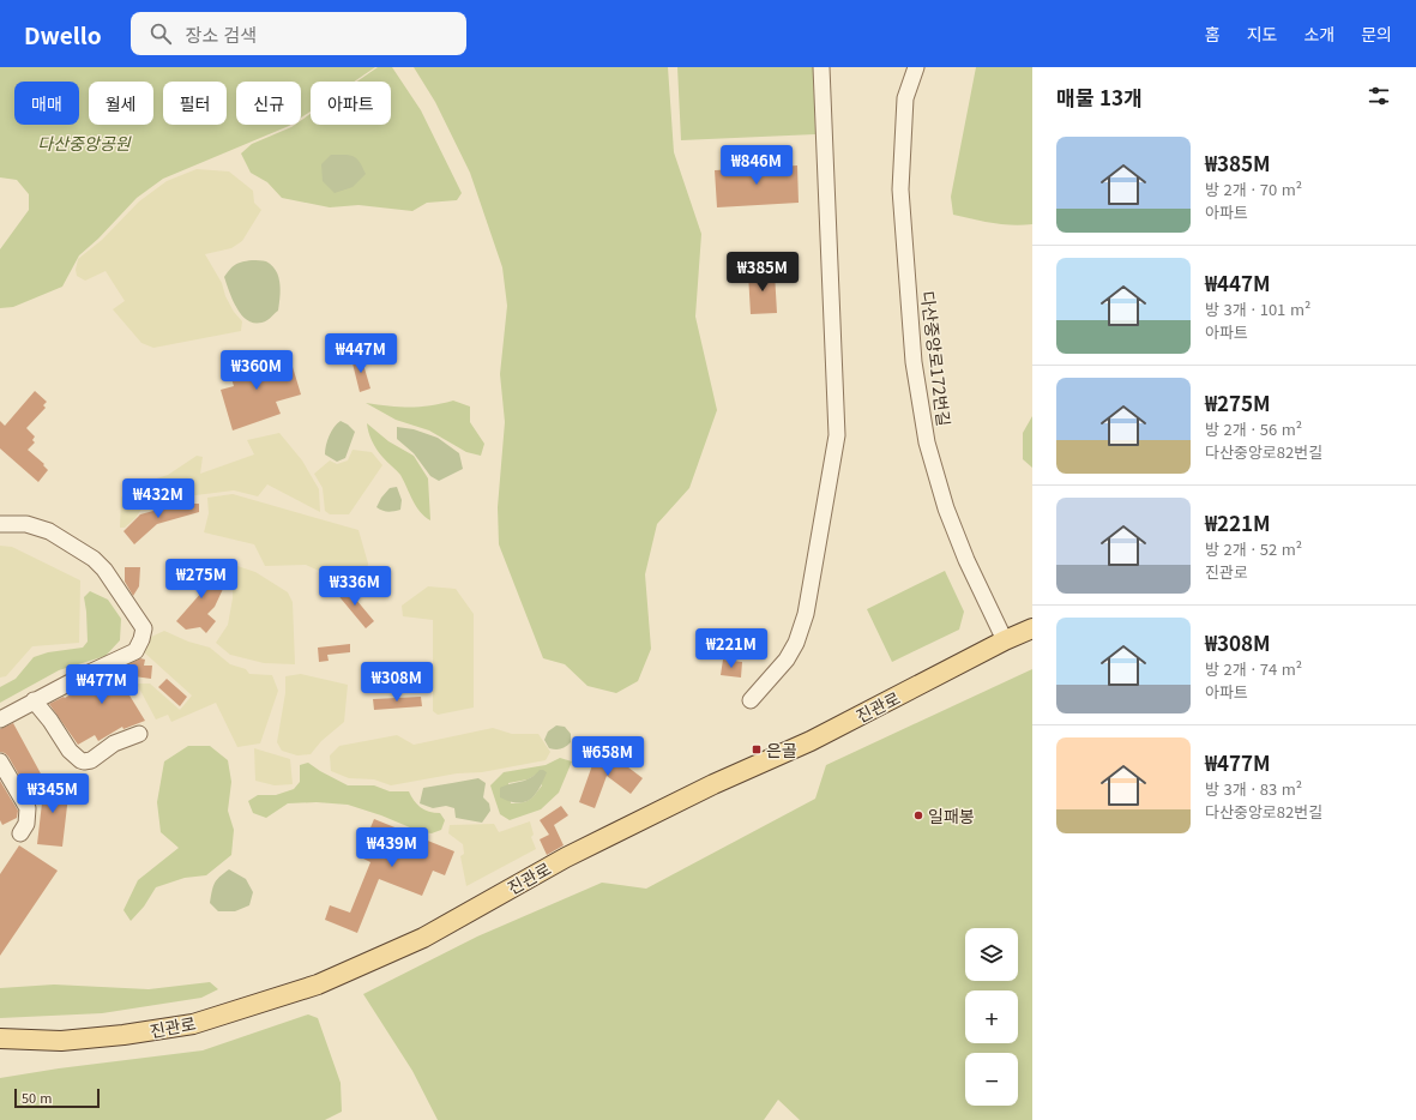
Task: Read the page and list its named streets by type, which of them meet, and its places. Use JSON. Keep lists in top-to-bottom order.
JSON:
{
  "streets": {
    "main road": ["진관로"],
    "street": ["다산중앙로172번길"]
  },
  "crossings": [
    ["다산중앙로172번길", "진관로"]
  ],
  "parks": ["다산중앙공원"],
  "places": {
    "transit": ["은골"],
    "other": ["일패봉"]
  },
  "scale_bar": "50 m",
  "page": {
    "header": "Dwello",
    "search": "장소 검색",
    "nav": [
      "홈",
      "지도",
      "소개",
      "문의"
    ],
    "heading": "매물 13개",
    "chip": [
      "매매",
      "월세",
      "필터",
      "신규",
      "아파트"
    ],
    "list": [
      {
        "name": "₩385M",
        "note": "방 2개 · 70 m² · 아파트"
      },
      {
        "name": "₩447M",
        "note": "방 3개 · 101 m² · 아파트"
      },
      {
        "name": "₩275M",
        "note": "방 2개 · 56 m² · 다산중앙로82번길"
      },
      {
        "name": "₩221M",
        "note": "방 2개 · 52 m² · 진관로"
      },
      {
        "name": "₩308M",
        "note": "방 2개 · 74 m² · 아파트"
      },
      {
        "name": "₩477M",
        "note": "방 3개 · 83 m² · 다산중앙로82번길"
      }
    ],
    "price": [
      "₩846M",
      "₩385M",
      "₩447M",
      "₩360M",
      "₩432M",
      "₩275M",
      "₩336M",
      "₩221M",
      "₩308M",
      "₩477M",
      "₩658M",
      "₩345M",
      "₩439M"
    ],
    "map_buttons": ["+", "−"],
    "scale": "50 m"
  }
}
